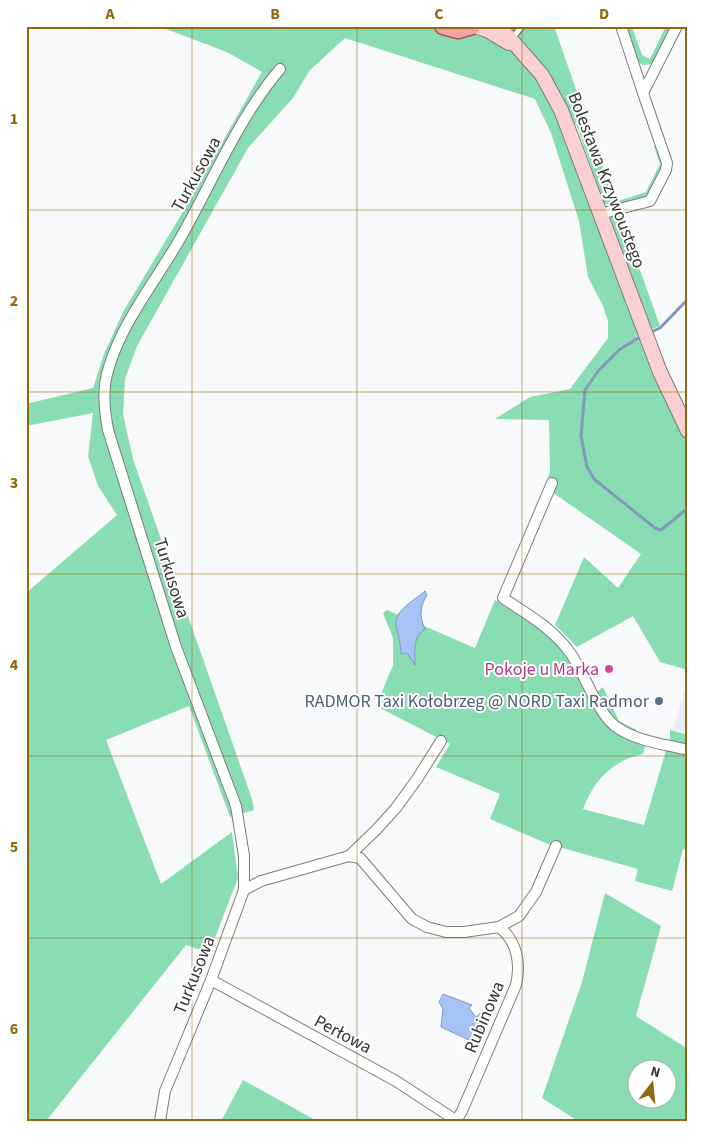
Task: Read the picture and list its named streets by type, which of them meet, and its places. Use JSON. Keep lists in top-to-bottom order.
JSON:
{
  "streets": {
    "main road": ["Bolesława Krzywoustego"],
    "street": ["Turkusowa", "Rubinowa", "Perłowa"]
  },
  "crossings": [
    ["Turkusowa", "Perłowa"],
    ["Rubinowa", "Perłowa"]
  ],
  "places": ["Pokoje u Marka", "RADMOR Taxi Kołobrzeg @ NORD Taxi Radmor"],
  "north": "top",
  "grid": {
    "columns": [
      "A",
      "B",
      "C",
      "D"
    ],
    "rows": [
      "1",
      "2",
      "3",
      "4",
      "5",
      "6"
    ]
  }
}
